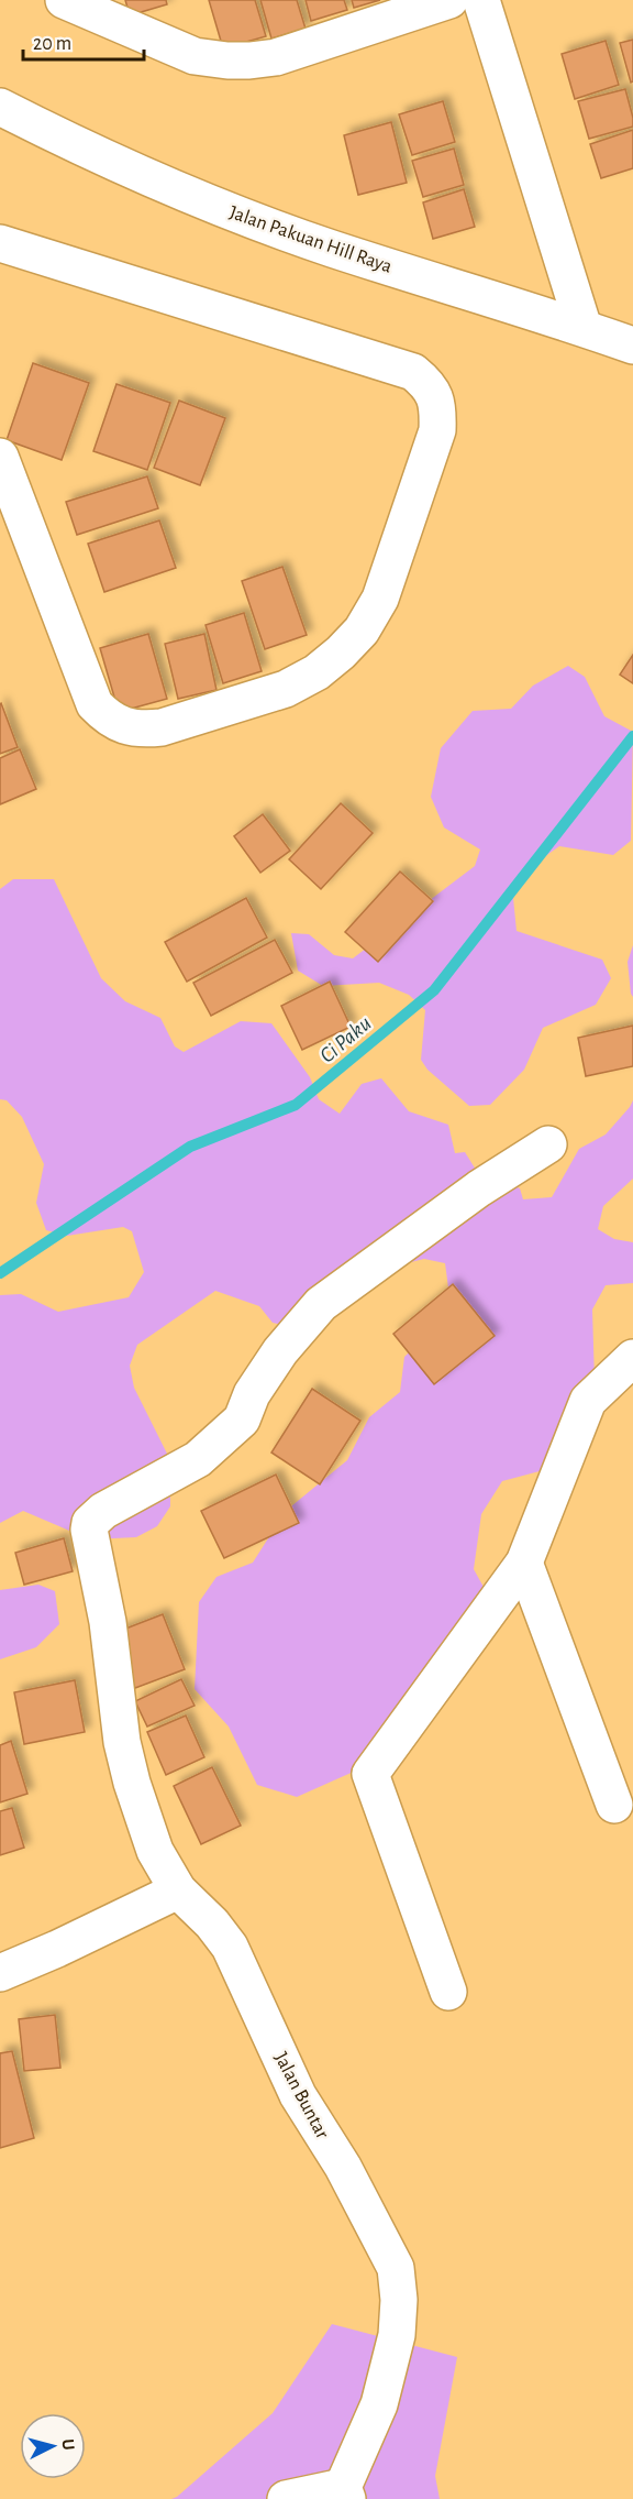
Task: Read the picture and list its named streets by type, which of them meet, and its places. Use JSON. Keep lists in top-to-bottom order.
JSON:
{
  "streets": {
    "street": ["Jalan Pakuan Hill Raya", "Jalan Buntar"]
  },
  "water": ["Ci Paku"],
  "scale_bar": "20 m",
  "north": "right"
}
